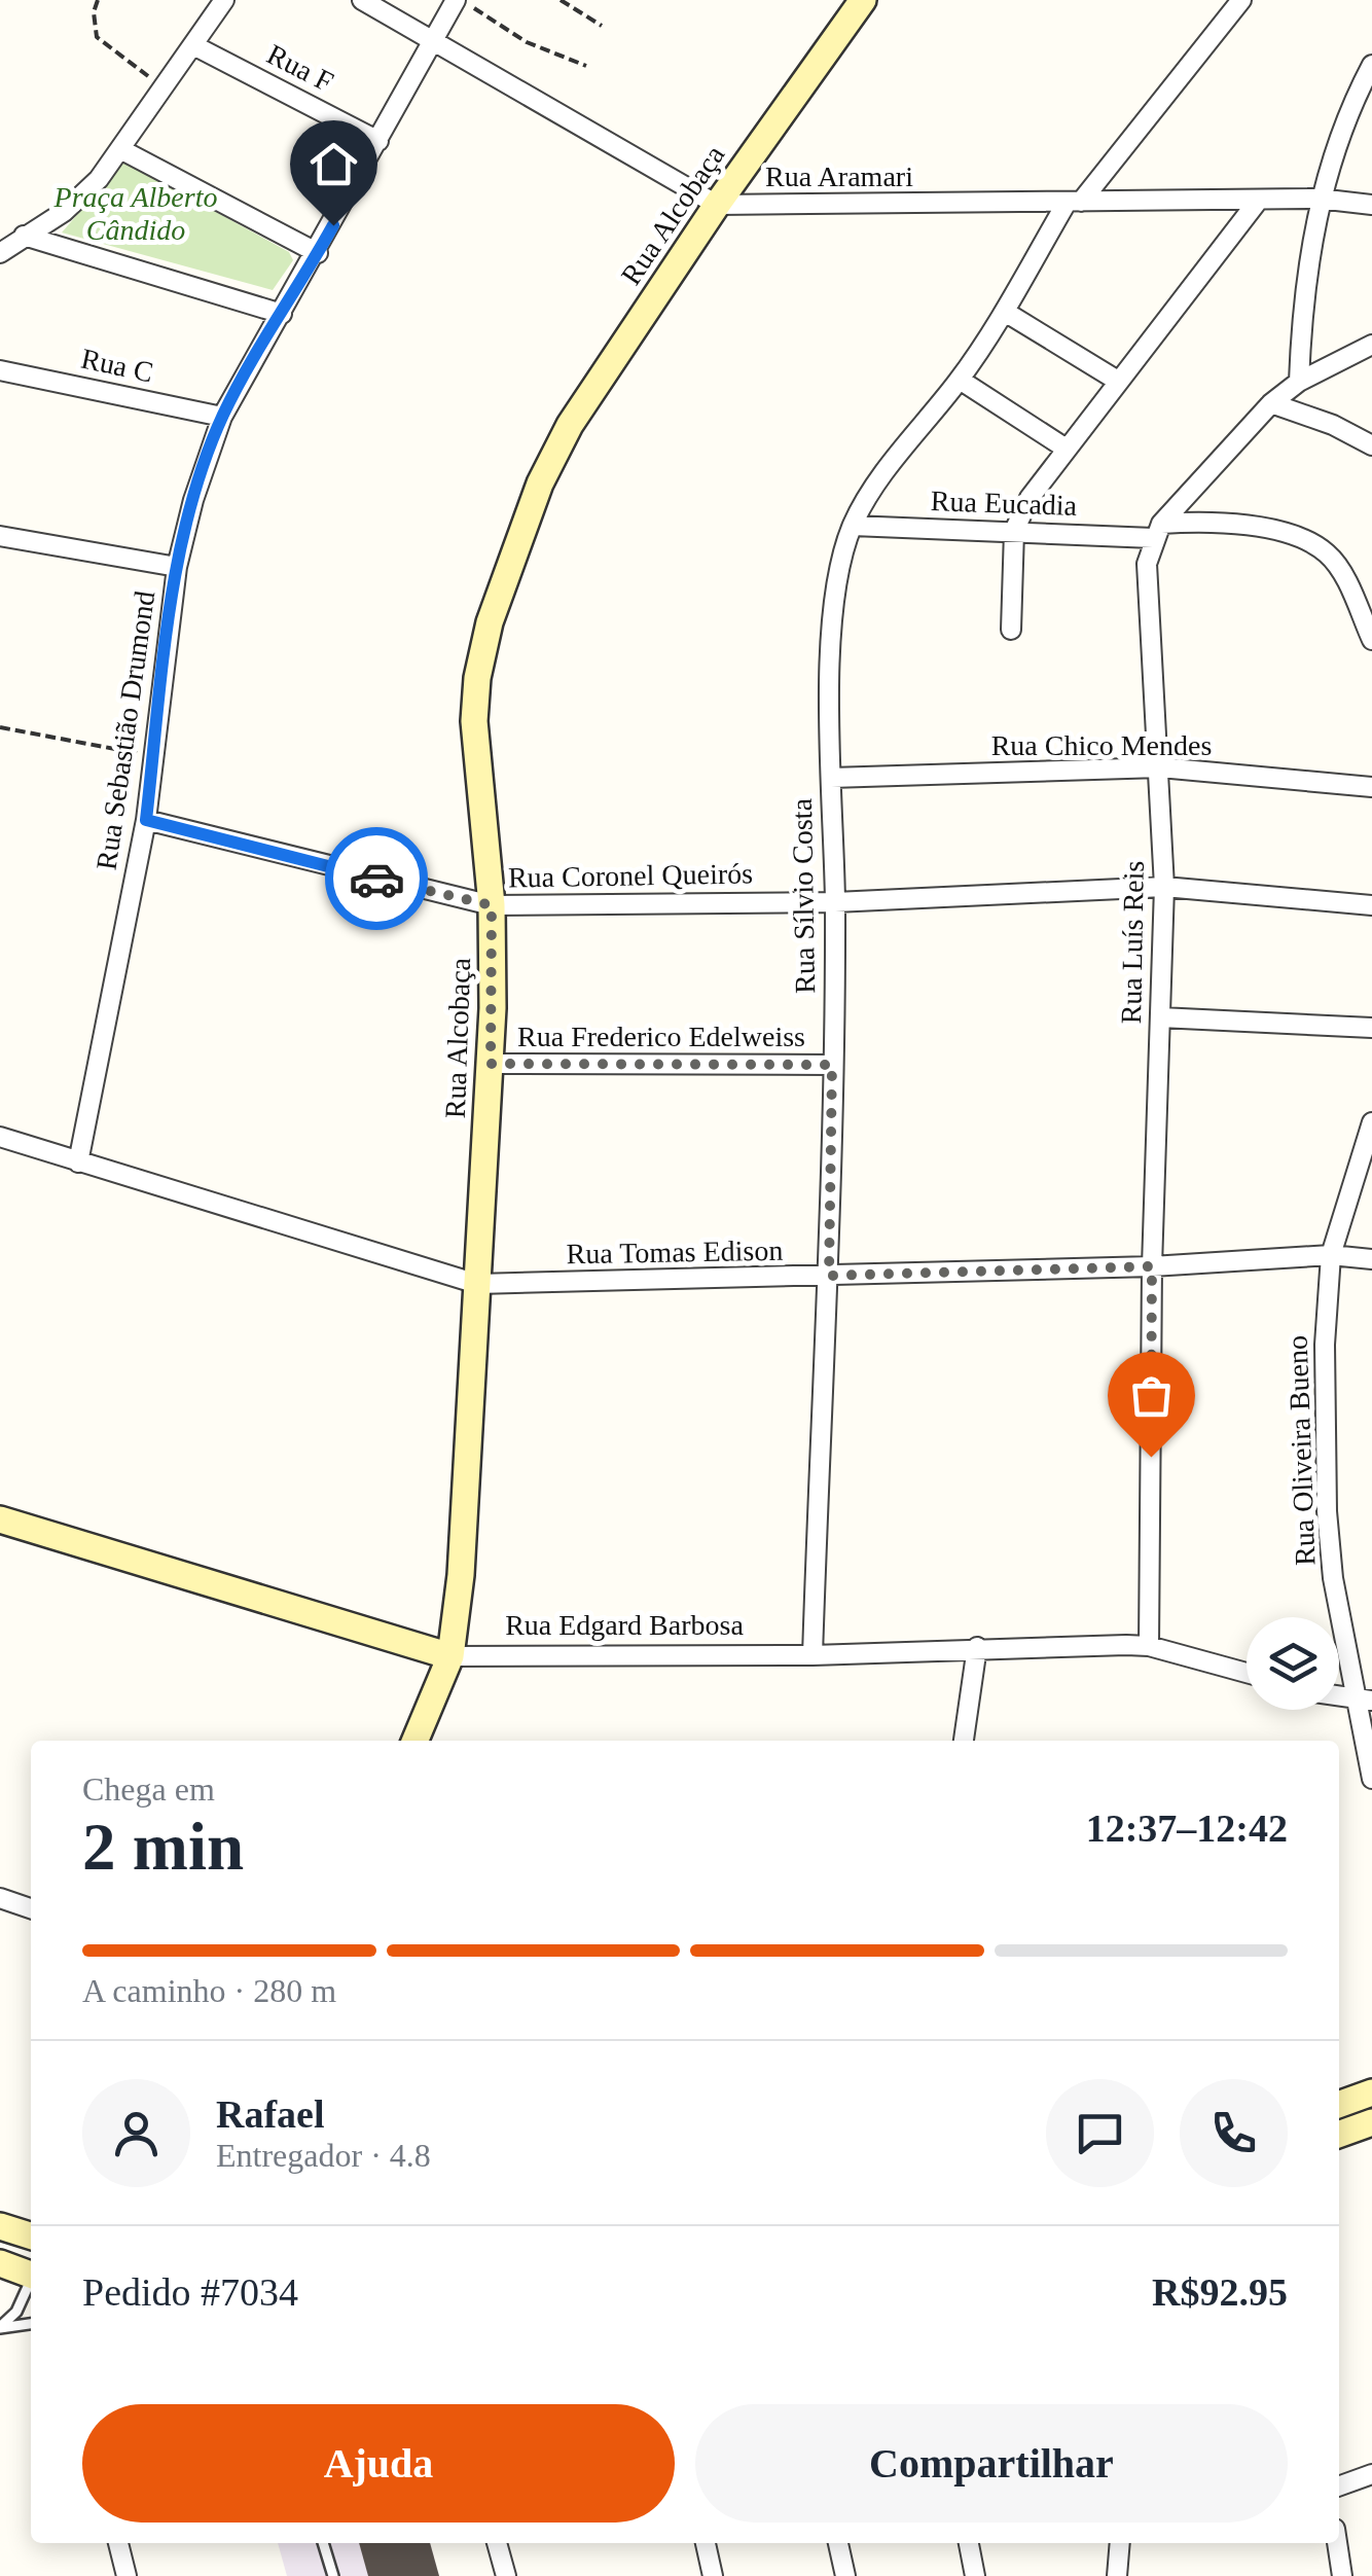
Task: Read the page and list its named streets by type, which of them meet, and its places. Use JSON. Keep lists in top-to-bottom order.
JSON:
{
  "streets": {
    "main road": ["Rua Alcobaça", "Rua Edgard Barbosa"],
    "street": [
      "Rua F",
      "Rua Aramari",
      "Rua C",
      "Rua Eucadia",
      "Rua Sebastião Drumond",
      "Rua Chico Mendes",
      "Rua Coronel Queirós",
      "Rua Sílvio Costa",
      "Rua Luís Reis",
      "Rua Frederico Edelweiss",
      "Rua Tomas Edison",
      "Rua Oliveira Bueno"
    ]
  },
  "crossings": [
    ["Rua F", "Rua Sebastião Drumond"],
    ["Rua Aramari", "Rua Alcobaça"],
    ["Rua Aramari", "Rua Sílvio Costa"],
    ["Rua Alcobaça", "Rua Coronel Queirós"],
    ["Rua Alcobaça", "Rua Frederico Edelweiss"],
    ["Rua Alcobaça", "Rua Tomas Edison"],
    ["Rua Alcobaça", "Rua Edgard Barbosa"],
    ["Rua C", "Rua Sebastião Drumond"],
    ["Rua Eucadia", "Rua Sílvio Costa"],
    ["Rua Eucadia", "Rua Luís Reis"],
    ["Rua Sebastião Drumond", "Rua Coronel Queirós"],
    ["Rua Sebastião Drumond", "Rua Tomas Edison"],
    ["Rua Chico Mendes", "Rua Sílvio Costa"],
    ["Rua Chico Mendes", "Rua Luís Reis"],
    ["Rua Coronel Queirós", "Rua Sílvio Costa"],
    ["Rua Coronel Queirós", "Rua Luís Reis"],
    ["Rua Sílvio Costa", "Rua Frederico Edelweiss"],
    ["Rua Sílvio Costa", "Rua Tomas Edison"],
    ["Rua Sílvio Costa", "Rua Edgard Barbosa"],
    ["Rua Luís Reis", "Rua Tomas Edison"],
    ["Rua Luís Reis", "Rua Edgard Barbosa"],
    ["Rua Tomas Edison", "Rua Oliveira Bueno"]
  ],
  "parks": ["Praça Alberto Cândido"],
  "page": {
    "heading": ["2 min", "Chega em", "12:37–12:42"],
    "panel": [
      "Rafael",
      "Entregador · 4.8",
      "Pedido #7034",
      "R$92.95"
    ],
    "bar": "A caminho · 280 m",
    "buttons": ["Ajuda", "Compartilhar"]
  }
}
